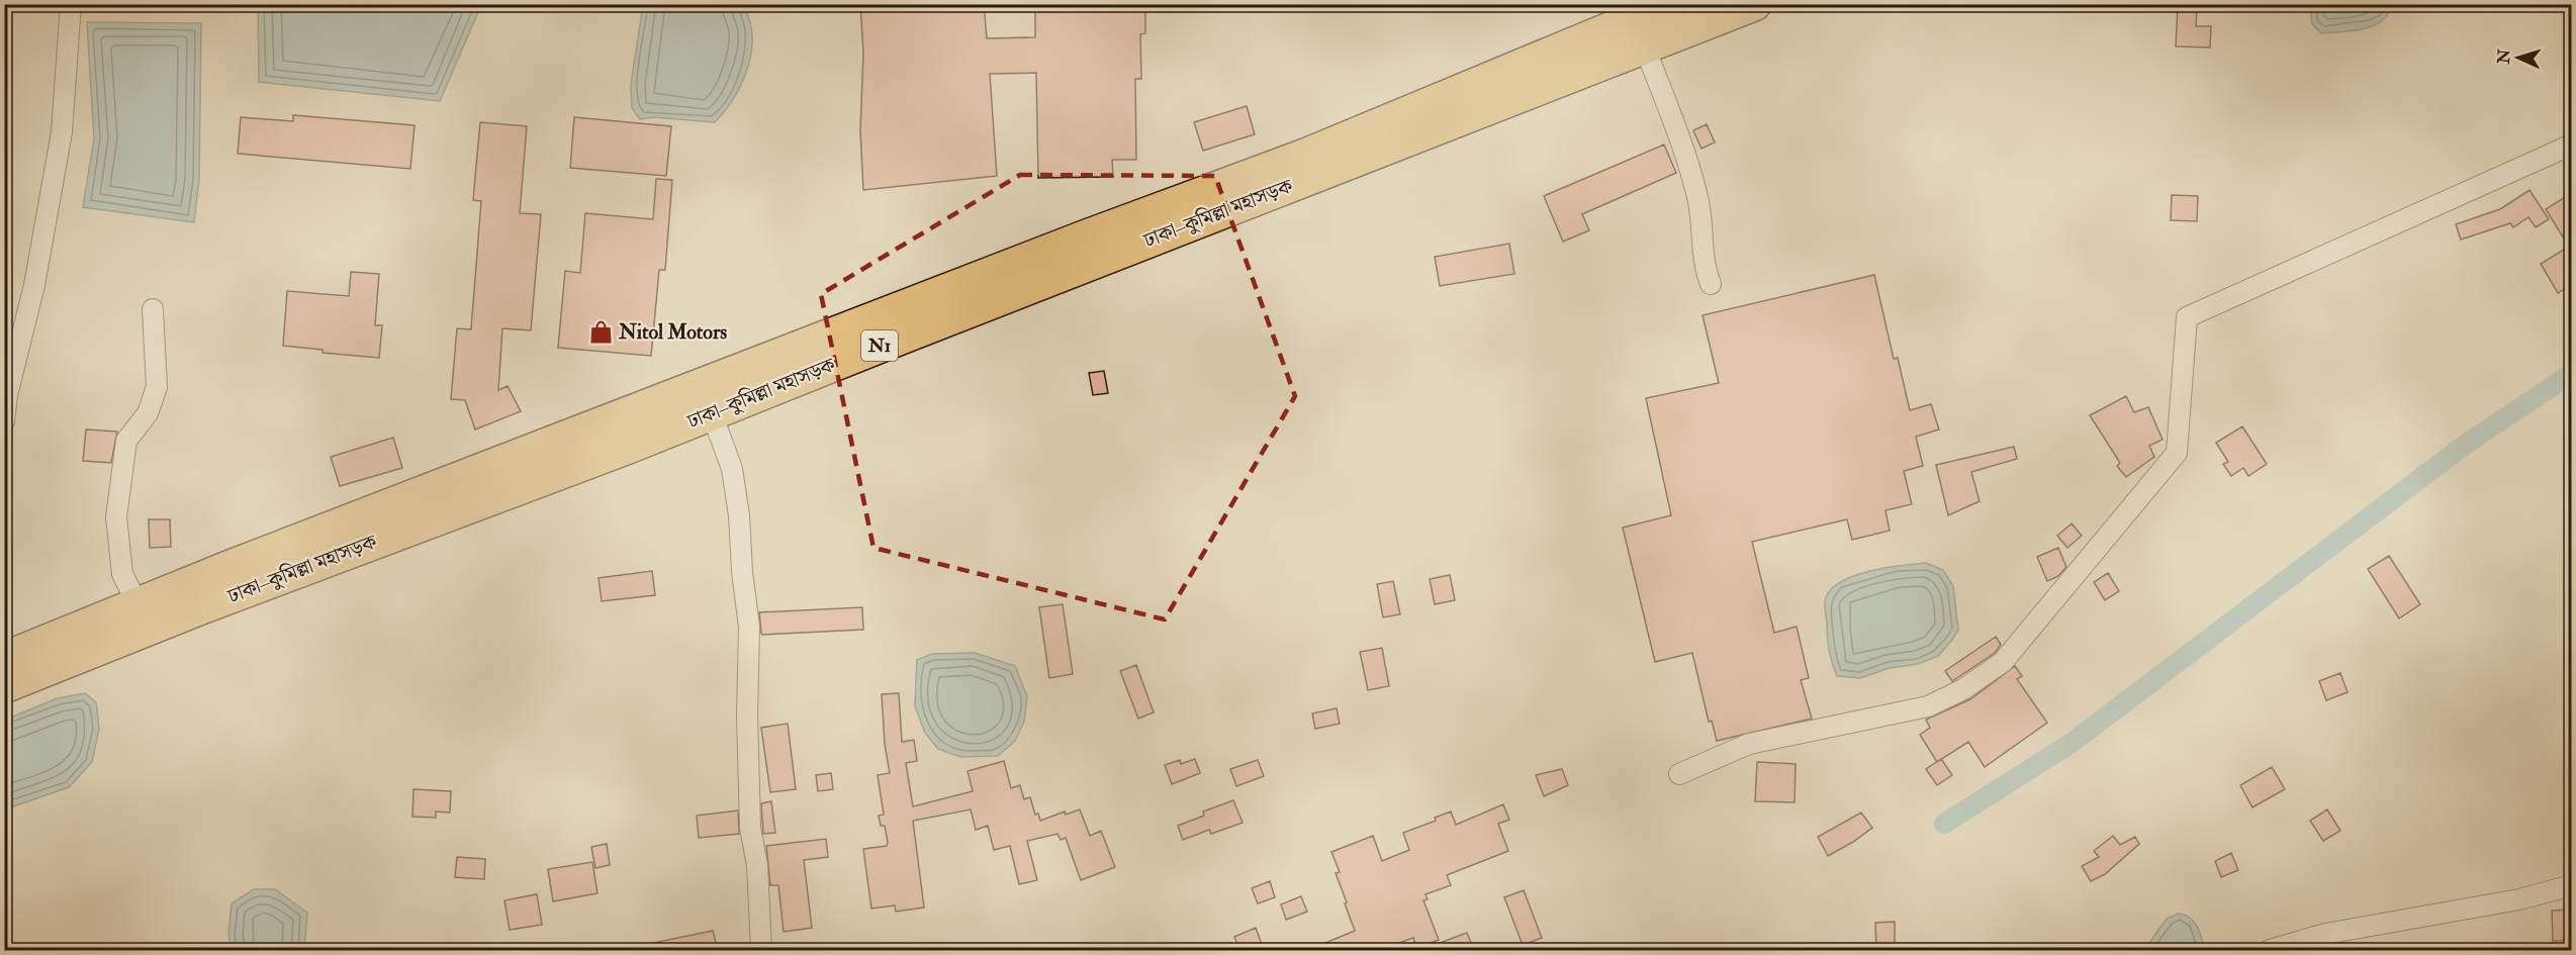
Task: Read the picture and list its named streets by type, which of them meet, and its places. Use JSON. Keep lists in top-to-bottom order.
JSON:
{
  "streets": {
    "highway": ["ঢাকা–কুমিল্লা মহাসড়ক", "N1"]
  },
  "places": {
    "shop": ["Nitol Motors"]
  },
  "north": "left"
}
